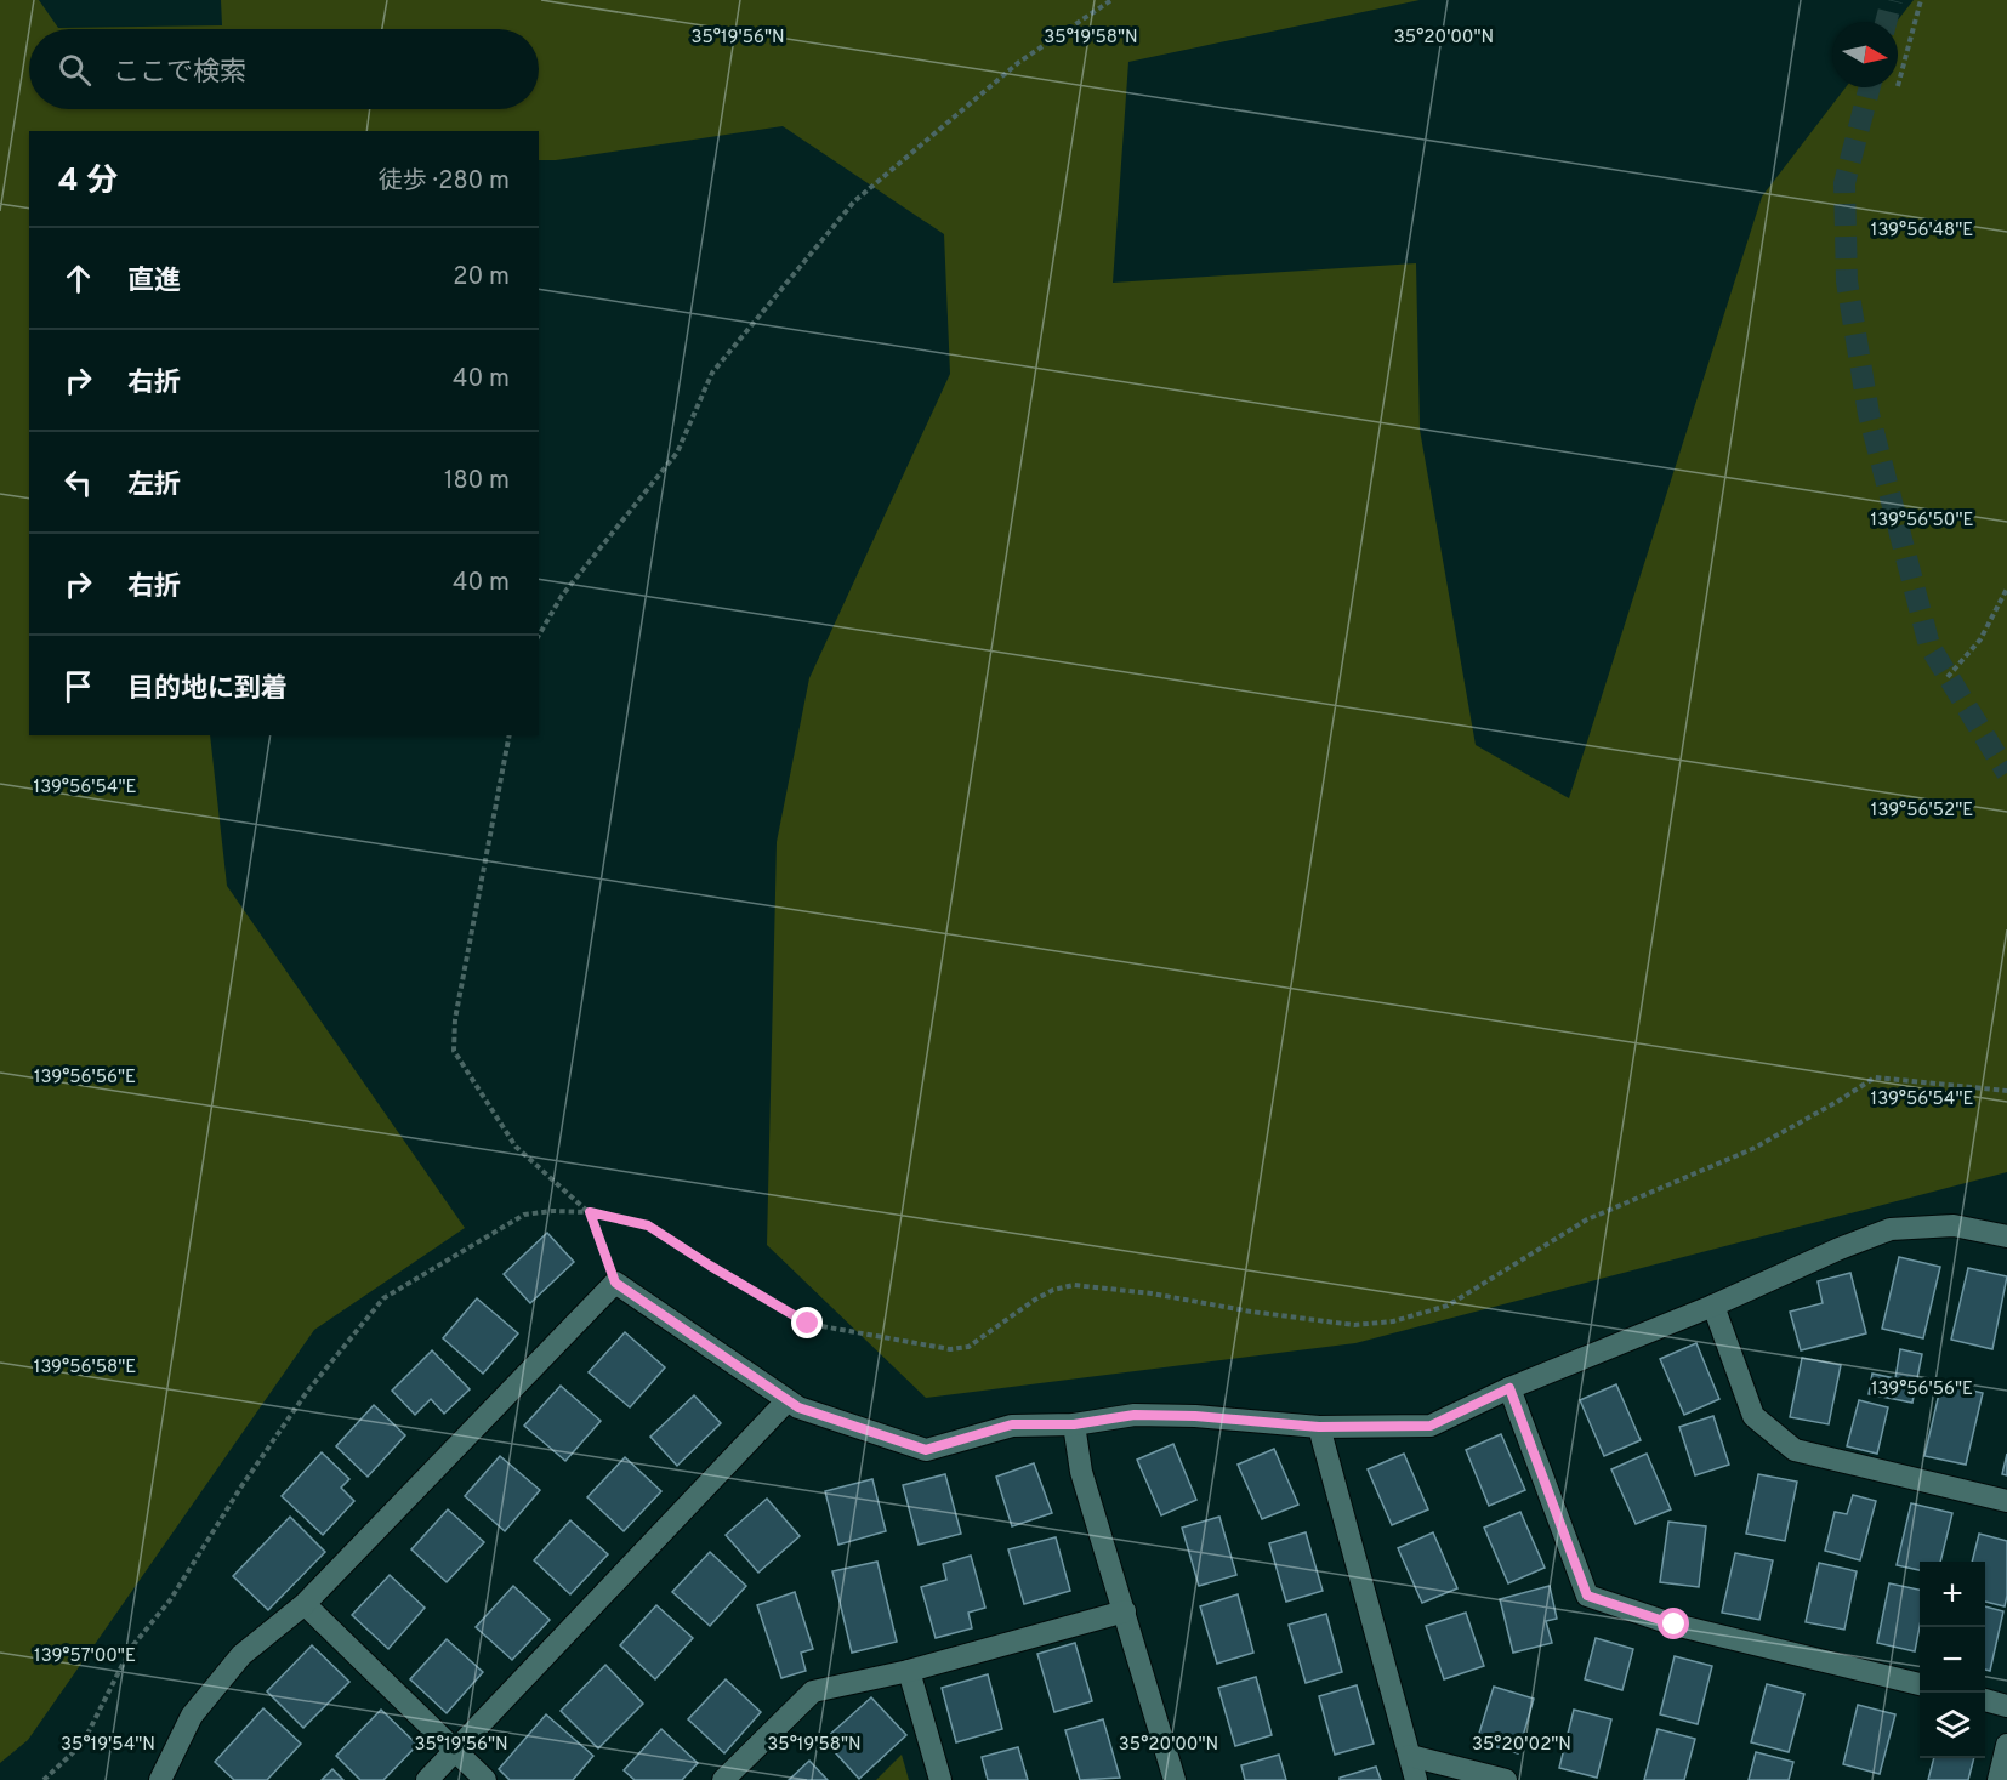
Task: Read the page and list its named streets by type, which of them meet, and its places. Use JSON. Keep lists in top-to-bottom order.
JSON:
{
  "north": "right",
  "page": {
    "search": "ここで検索",
    "heading": ["4 分", "徒歩 · 280 m"],
    "list": [
      ["直進", "20 m"],
      ["右折", "40 m"],
      ["左折", "180 m"],
      ["右折", "40 m"],
      "目的地に到着"
    ],
    "map_buttons": ["+", "−"]
  },
  "coordinates": [
    "35°19'56\"N",
    "35°19'58\"N",
    "35°20'00\"N",
    "139°56'48\"E",
    "139°56'50\"E",
    "139°56'54\"E",
    "139°56'52\"E",
    "139°56'56\"E",
    "139°56'58\"E",
    "139°57'00\"E",
    "35°19'54\"N",
    "35°20'02\"N"
  ]
}
